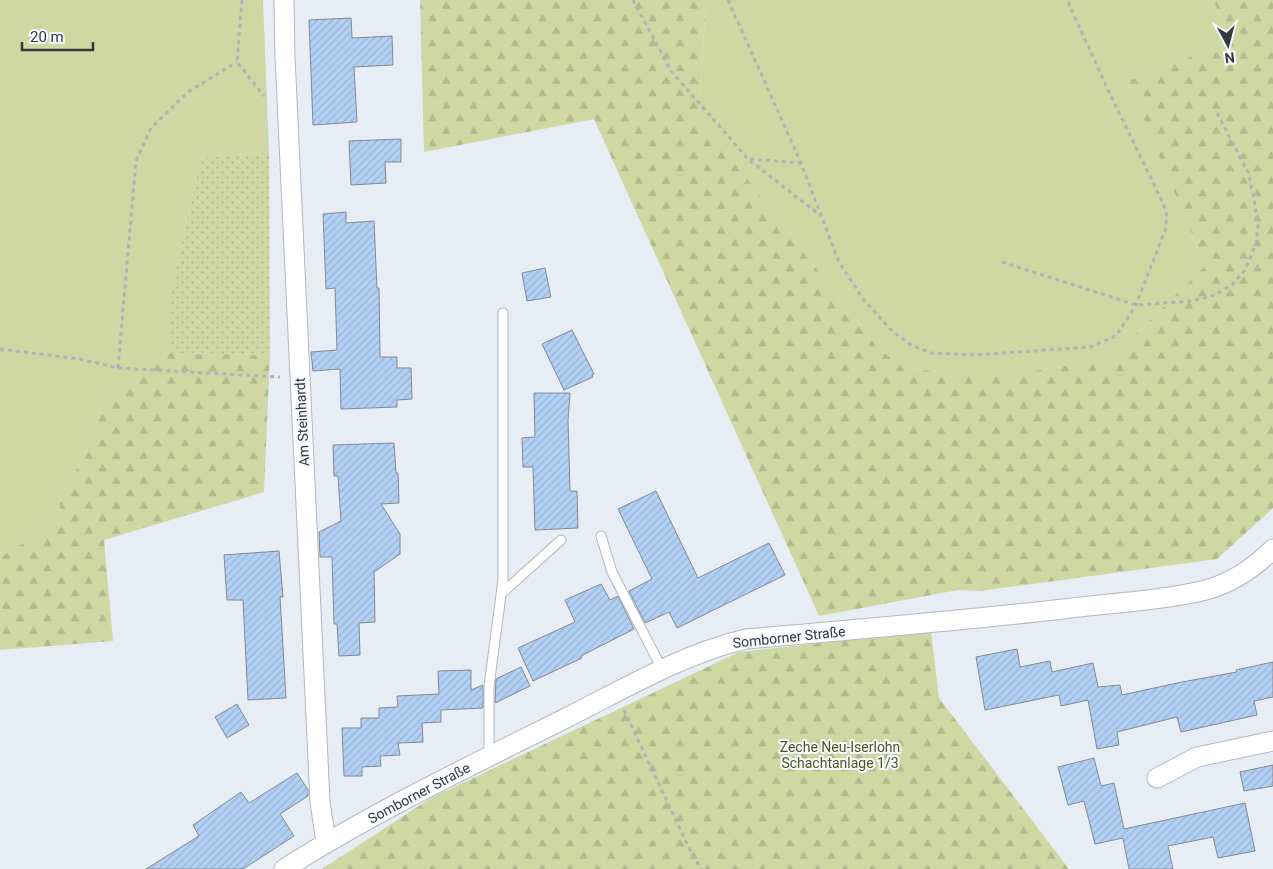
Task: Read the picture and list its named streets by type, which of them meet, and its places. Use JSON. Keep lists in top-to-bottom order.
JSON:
{
  "streets": {
    "street": ["Am Steinhardt", "Somborner Straße"]
  },
  "crossings": [
    ["Am Steinhardt", "Somborner Straße"]
  ],
  "parks": ["Zeche Neu-Iserlohn Schachtanlage 1/3"],
  "scale_bar": "20 m",
  "north": "bottom"
}
